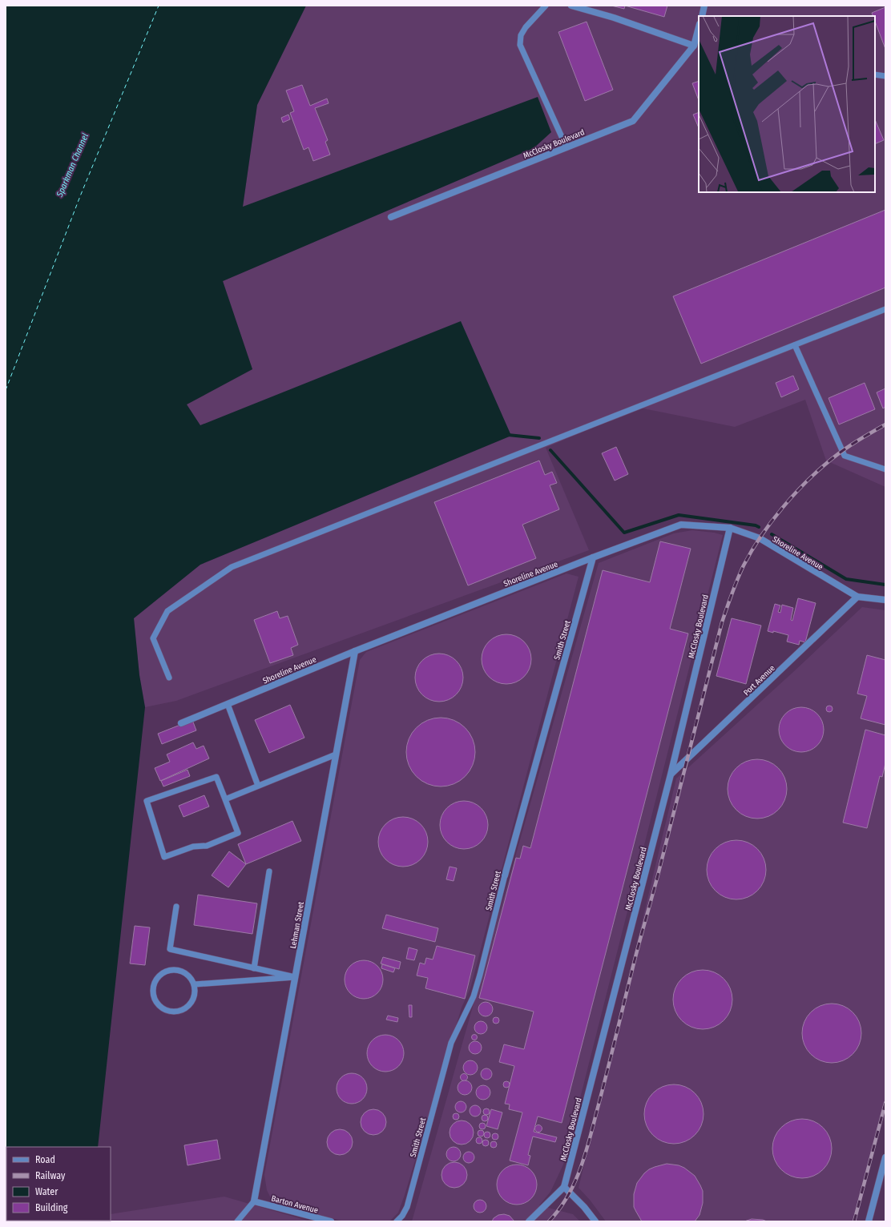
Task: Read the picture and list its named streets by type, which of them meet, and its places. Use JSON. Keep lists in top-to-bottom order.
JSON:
{
  "streets": {
    "street": [
      "McClosky Boulevard",
      "Shoreline Avenue",
      "Smith Street",
      "Port Avenue",
      "Lehman Street",
      "Barton Avenue"
    ]
  },
  "crossings": [
    ["McClosky Boulevard", "Shoreline Avenue"],
    ["McClosky Boulevard", "Port Avenue"],
    ["Shoreline Avenue", "Smith Street"],
    ["Shoreline Avenue", "Port Avenue"],
    ["Shoreline Avenue", "Lehman Street"],
    ["Lehman Street", "Barton Avenue"]
  ],
  "water": ["Sparkman Channel"],
  "legend": [
    "Road",
    "Railway",
    "Water",
    "Building"
  ]
}
